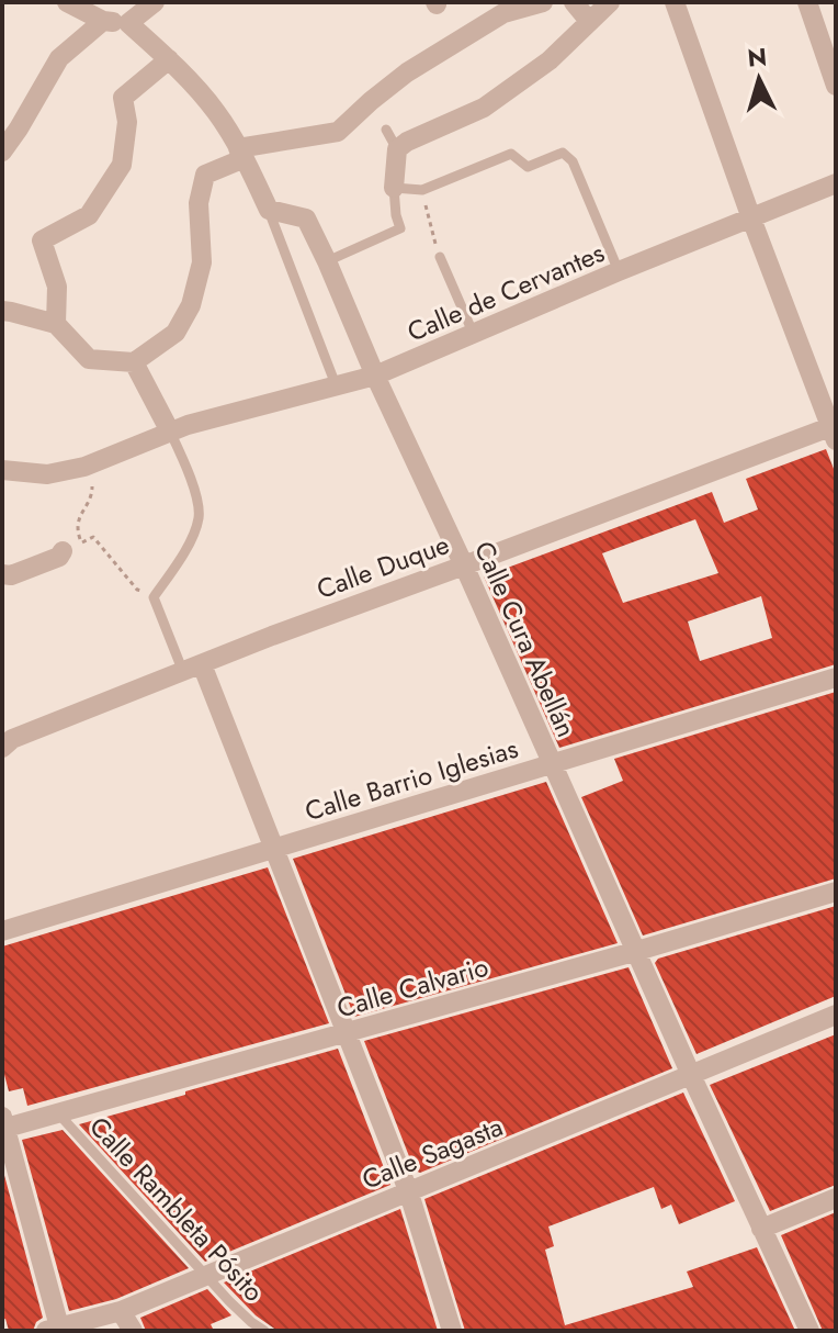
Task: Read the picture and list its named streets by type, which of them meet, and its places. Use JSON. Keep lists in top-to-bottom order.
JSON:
{
  "streets": {
    "street": [
      "Calle de Cervantes",
      "Calle Duque",
      "Calle Cura Abellán",
      "Calle Barrio Iglesias",
      "Calle Calvario",
      "Calle Sagasta"
    ],
    "lane": ["Calle Rambleta Pósito"]
  },
  "crossings": [
    ["Calle de Cervantes", "Calle Cura Abellán"],
    ["Calle Duque", "Calle Cura Abellán"],
    ["Calle Cura Abellán", "Calle Barrio Iglesias"],
    ["Calle Cura Abellán", "Calle Calvario"],
    ["Calle Cura Abellán", "Calle Sagasta"],
    ["Calle Calvario", "Calle Rambleta Pósito"],
    ["Calle Sagasta", "Calle Rambleta Pósito"]
  ],
  "north": "top"
}
